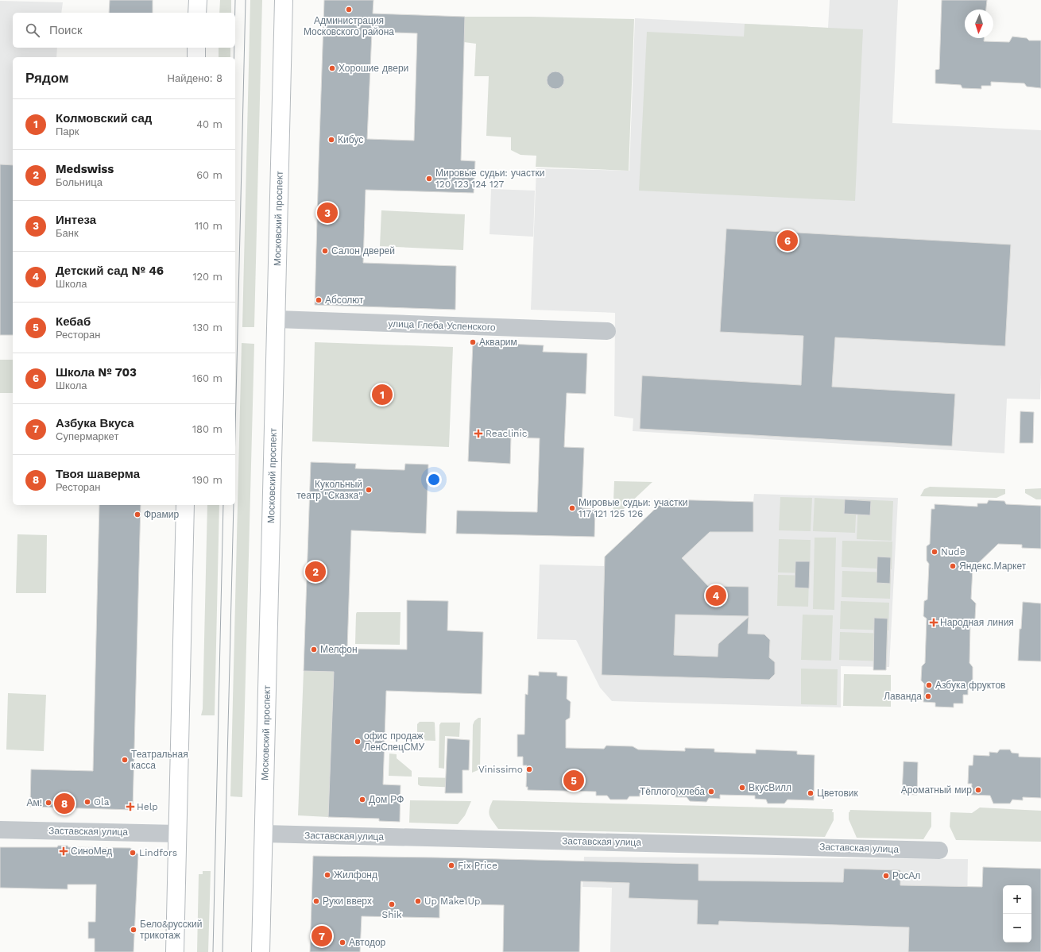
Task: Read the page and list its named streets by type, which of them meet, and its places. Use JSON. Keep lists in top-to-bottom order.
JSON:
{
  "streets": {
    "main road": ["Московский проспект"],
    "street": ["улица Глеба Успенского", "Заставская улица"]
  },
  "crossings": [
    ["Московский проспект", "улица Глеба Успенского"],
    ["Московский проспект", "Заставская улица"]
  ],
  "places": {
    "other": [
      "Администрация Московского района",
      "Хорошие двери",
      "Кибус",
      "Мировые судьи: участки 120 123 124 127",
      "Салон дверей",
      "Абсолют",
      "Акварим",
      "Кукольный театр \"Сказка\"",
      "Мировые судьи: участки 117 121 125 126",
      "Фрамир",
      "Nude",
      "Яндекс.Маркет",
      "Мелфон",
      "Азбука фруктов",
      "Лаванда",
      "офис продаж ЛенСпецСМУ",
      "Театральная касса",
      "Vinissimo",
      "ВкусВилл",
      "Ароматный мир",
      "Тёплого хлеба",
      "Цветовик",
      "Дом РФ",
      "Ola",
      "Ам!",
      "Lindfors",
      "Fix Price",
      "Жилфонд",
      "РосАл",
      "Руки вверх",
      "Up Make Up",
      "Shik",
      "Бело&русский трикотаж",
      "Автодор"
    ],
    "health": [
      "Reaclinic",
      "Народная линия",
      "Help",
      "СиноМед"
    ]
  },
  "north": "bottom",
  "page": {
    "search": "Поиск",
    "heading": ["Рядом", "Найдено: 8"],
    "list": [
      {
        "mark": "1",
        "name": "Колмовский сад",
        "note": "Парк",
        "value": "40 m"
      },
      {
        "mark": "2",
        "name": "Medswiss",
        "note": "Больница",
        "value": "60 m"
      },
      {
        "mark": "3",
        "name": "Интеза",
        "note": "Банк",
        "value": "110 m"
      },
      {
        "mark": "4",
        "name": "Детский сад № 46",
        "note": "Школа",
        "value": "120 m"
      },
      {
        "mark": "5",
        "name": "Кебаб",
        "note": "Ресторан",
        "value": "130 m"
      },
      {
        "mark": "6",
        "name": "Школа № 703",
        "note": "Школа",
        "value": "160 m"
      },
      {
        "mark": "7",
        "name": "Азбука Вкуса",
        "note": "Супермаркет",
        "value": "180 m"
      },
      {
        "mark": "8",
        "name": "Твоя шаверма",
        "note": "Ресторан",
        "value": "190 m"
      }
    ],
    "pins": [
      "3",
      "6",
      "1",
      "2",
      "4",
      "5",
      "8",
      "7"
    ],
    "map_buttons": ["+", "−"]
  }
}
